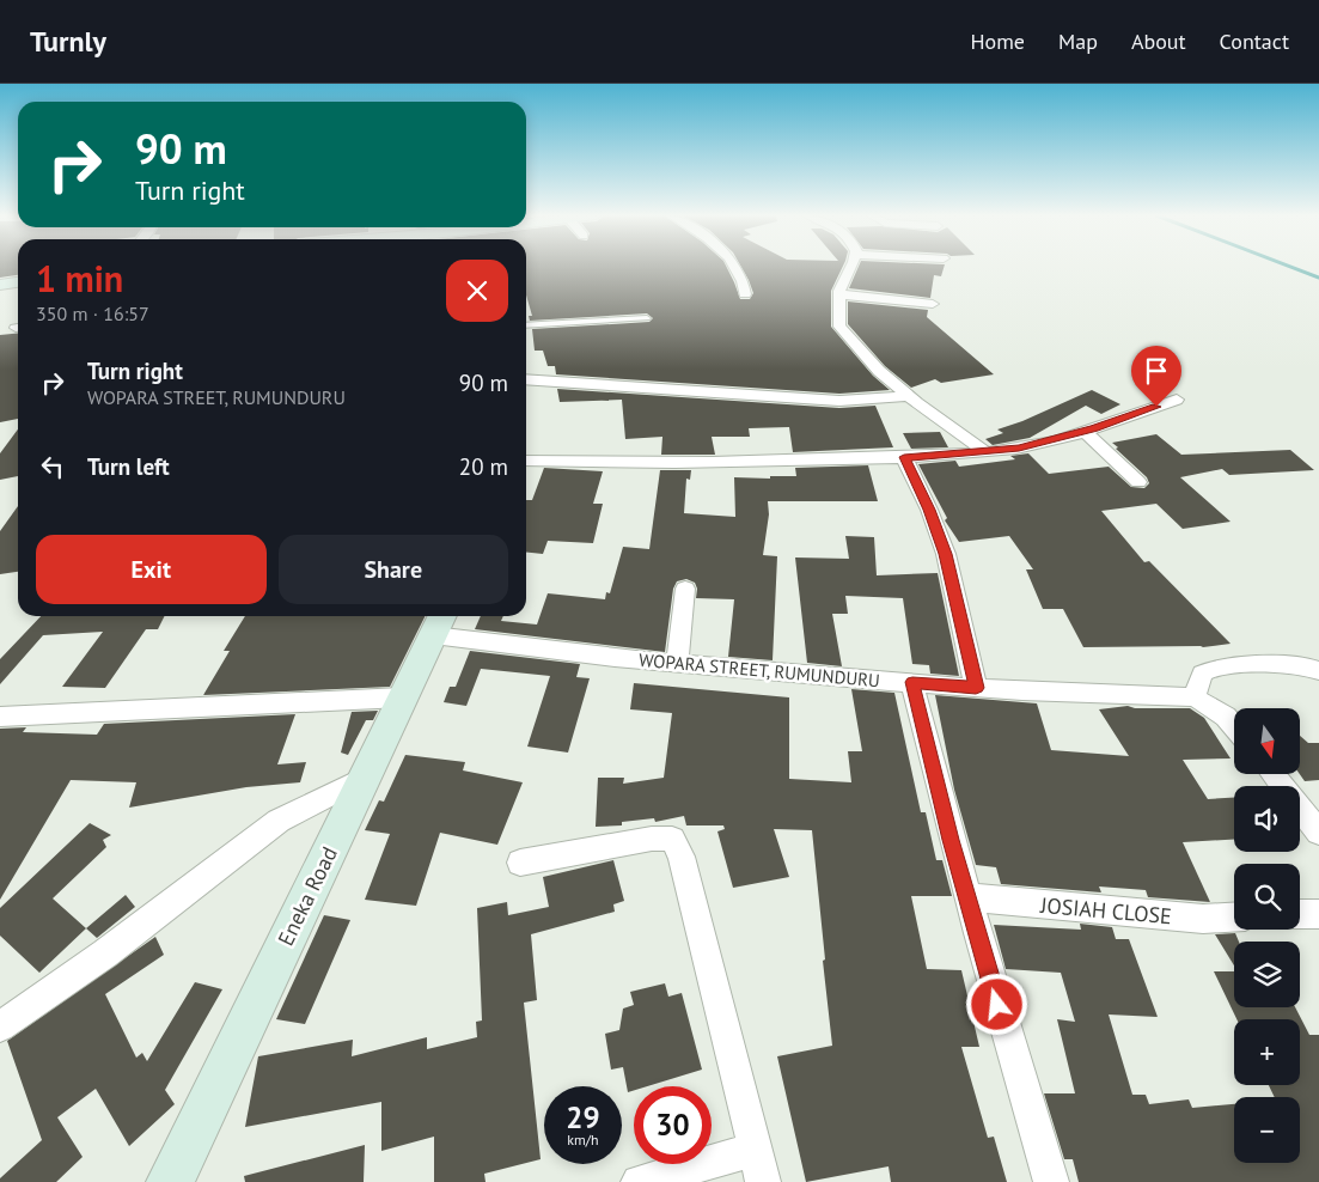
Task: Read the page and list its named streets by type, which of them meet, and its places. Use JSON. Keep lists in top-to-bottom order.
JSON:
{
  "streets": {
    "street": ["WOPARA STREET, RUMUNDURU", "Eneka Road", "JOSIAH CLOSE"]
  },
  "crossings": [
    ["WOPARA STREET, RUMUNDURU", "Eneka Road"]
  ],
  "north": "bottom",
  "page": {
    "header": "Turnly",
    "nav": [
      "Home",
      "Map",
      "About",
      "Contact"
    ],
    "turn": ["90 m", "Turn right"],
    "heading": ["1 min", "350 m · 16:57"],
    "list": [
      {
        "name": "Turn right",
        "note": "WOPARA STREET, RUMUNDURU",
        "value": "90 m"
      },
      {
        "name": "Turn left",
        "value": "20 m"
      }
    ],
    "buttons": ["Exit", "Share"],
    "map_buttons": ["+", "−"],
    "speed": "29 km/h",
    "limit": "30"
  }
}
